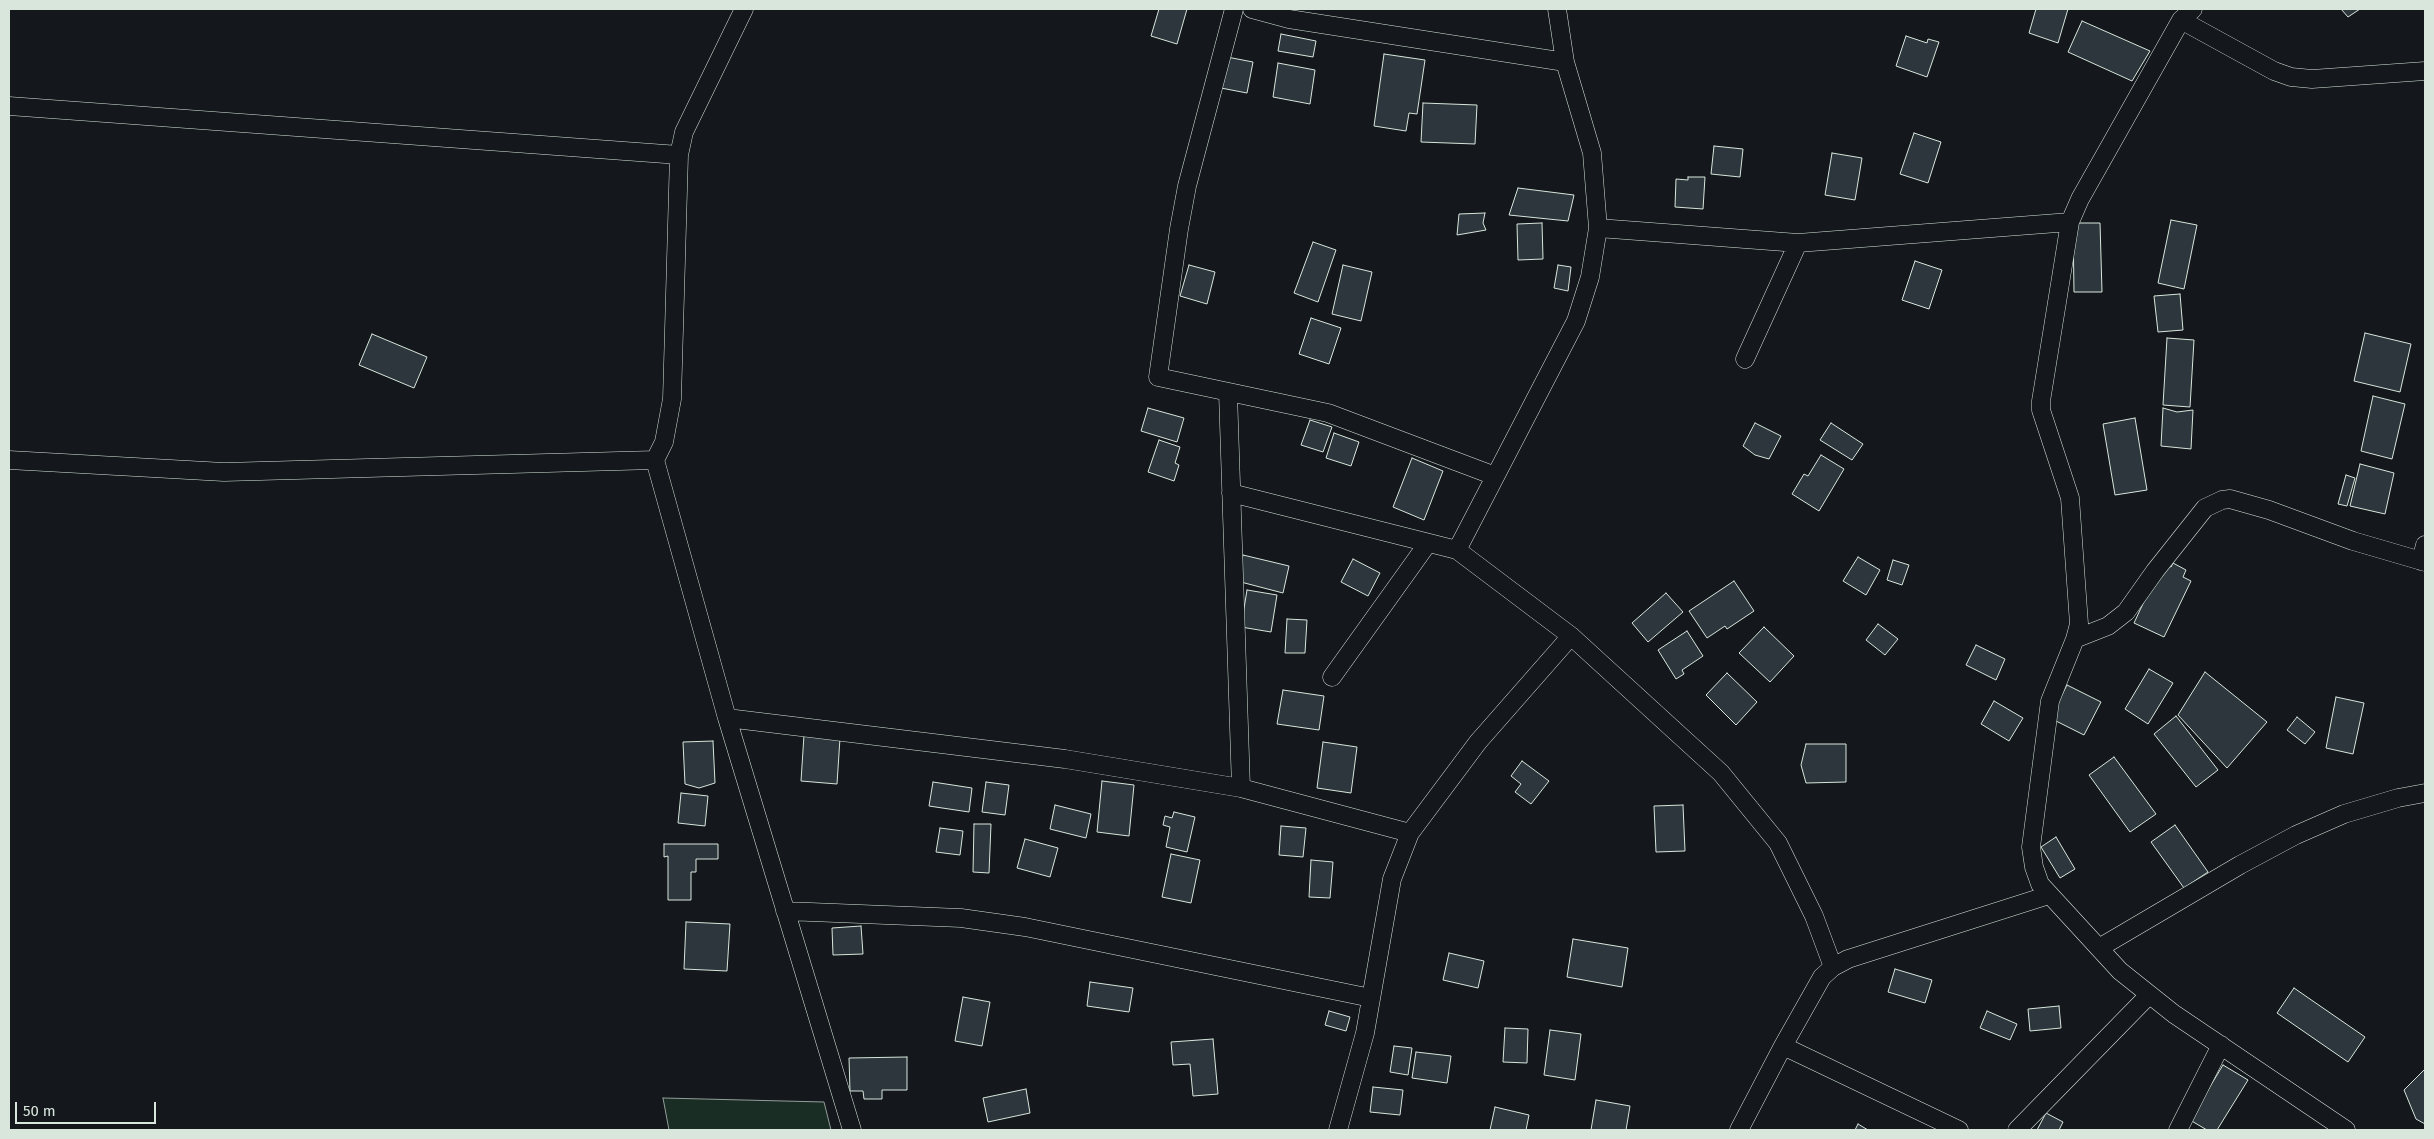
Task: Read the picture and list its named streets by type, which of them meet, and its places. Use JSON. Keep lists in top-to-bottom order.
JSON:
{
  "scale_bar": "50 m"
}
